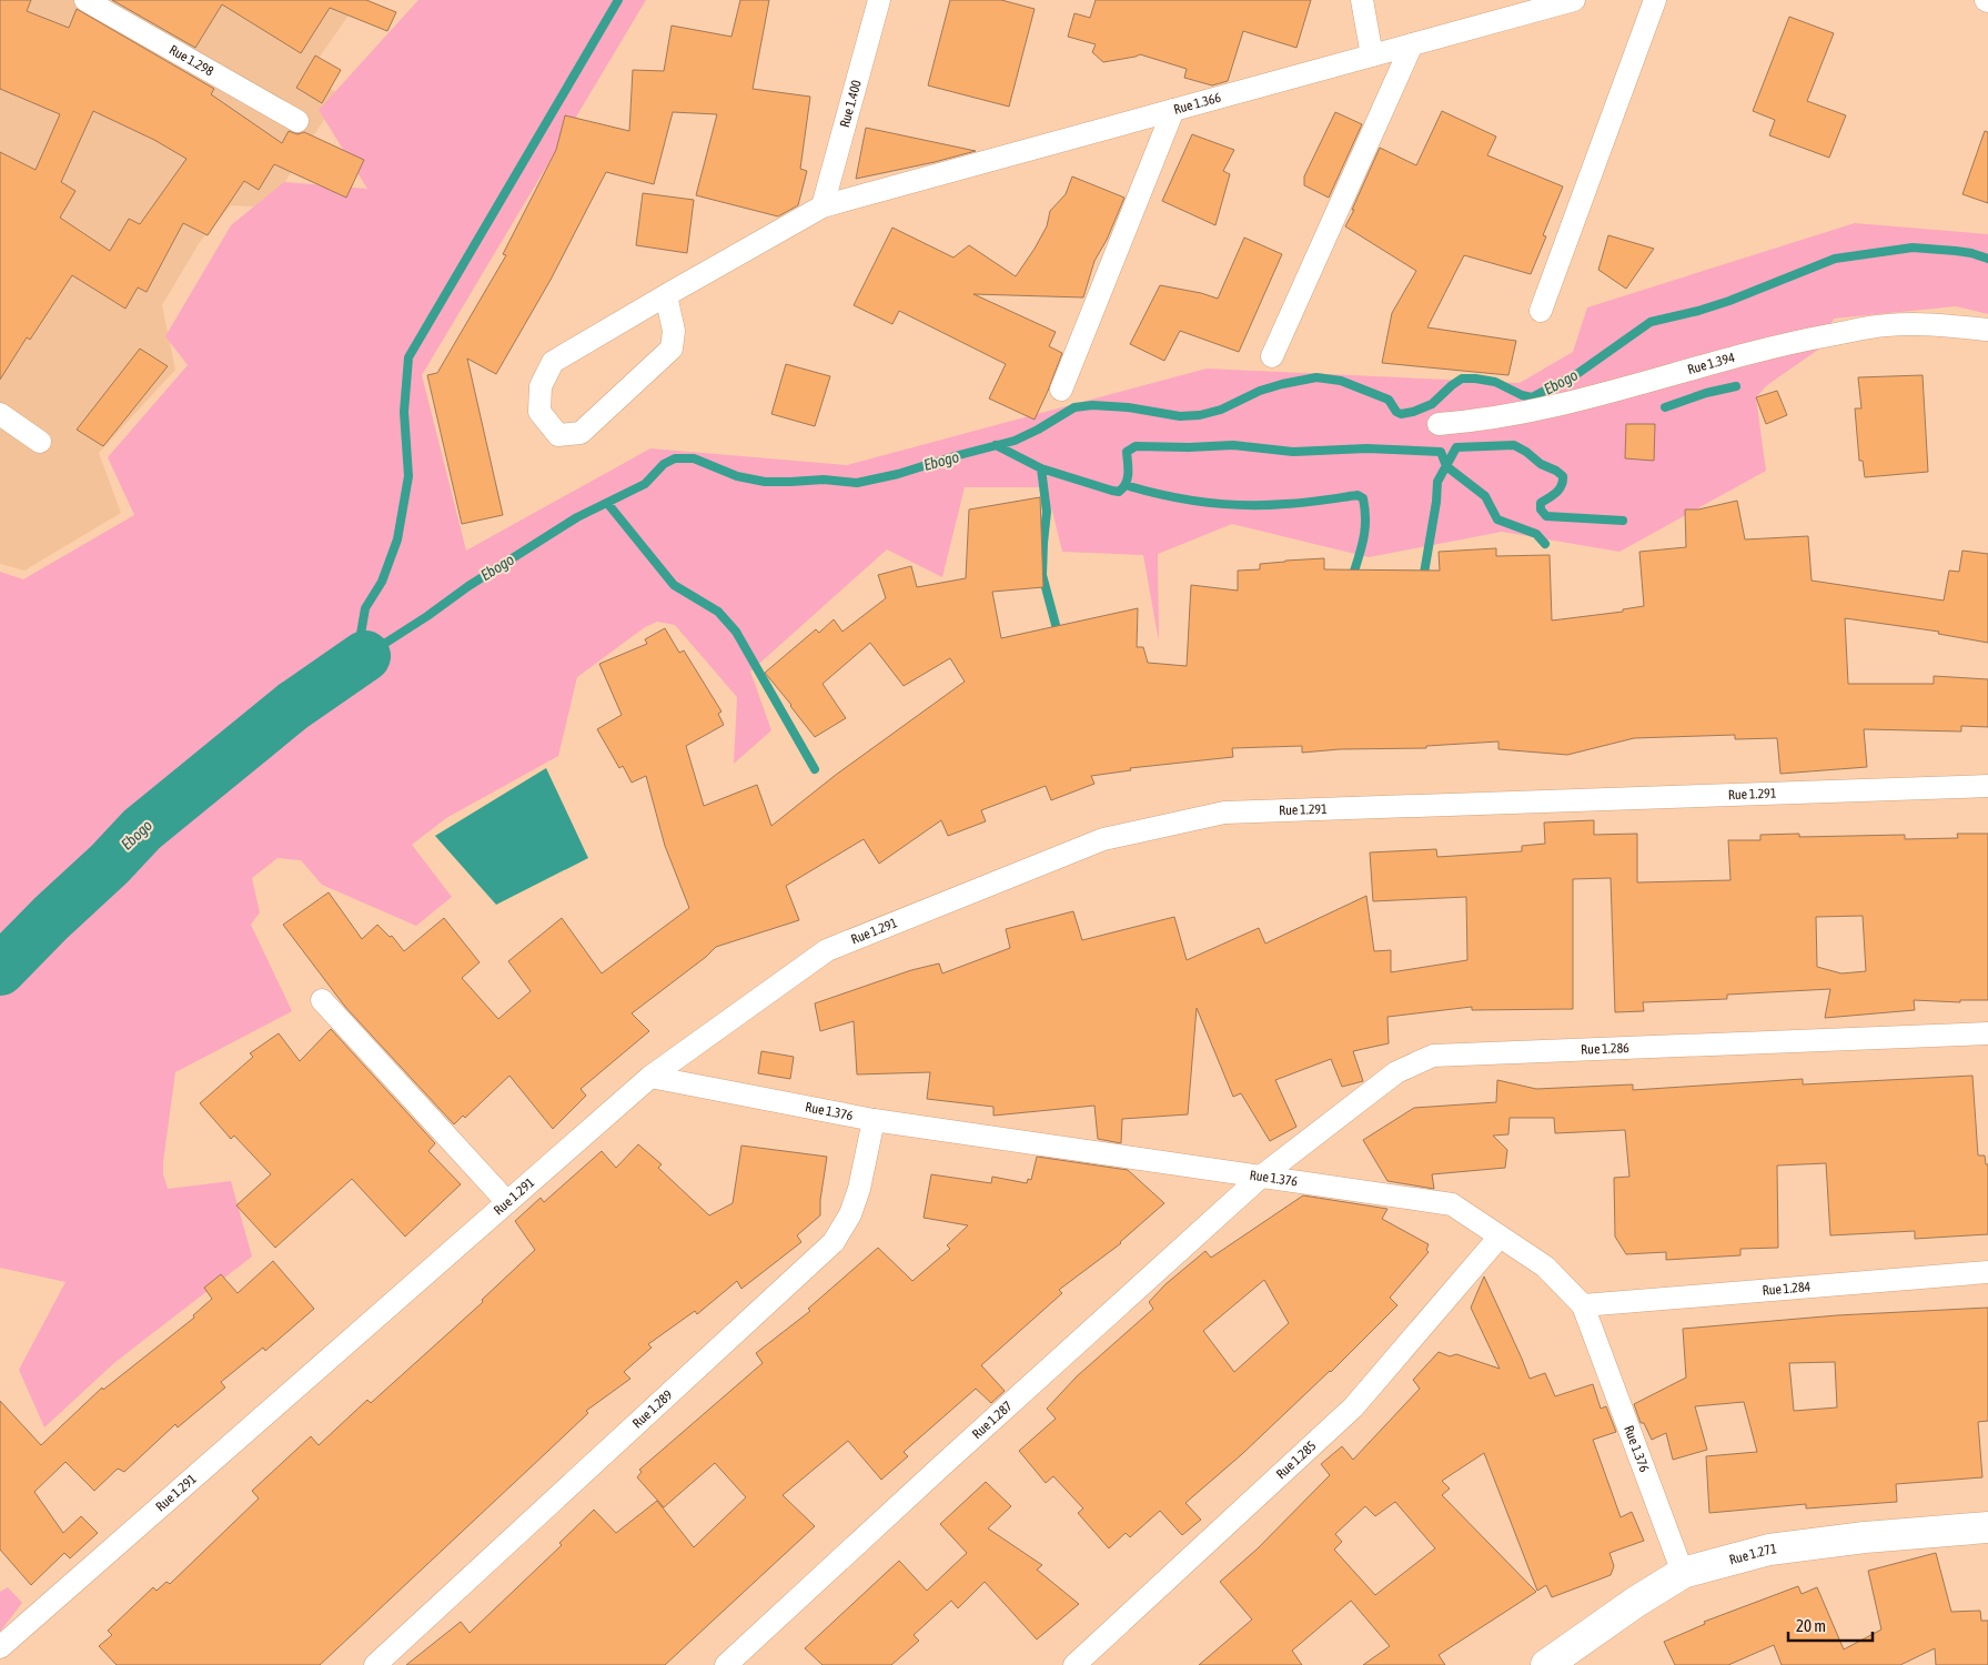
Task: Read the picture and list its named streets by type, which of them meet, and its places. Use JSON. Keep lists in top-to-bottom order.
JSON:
{
  "streets": {
    "street": [
      "Rue 1.298",
      "Rue 1.400",
      "Rue 1.366",
      "Rue 1.394",
      "Rue 1.291",
      "Rue 1.286",
      "Rue 1.376",
      "Rue 1.284",
      "Rue 1.289",
      "Rue 1.287",
      "Rue 1.285",
      "Rue 1.271"
    ]
  },
  "crossings": [
    ["Rue 1.400", "Rue 1.366"],
    ["Rue 1.291", "Rue 1.376"],
    ["Rue 1.286", "Rue 1.376"],
    ["Rue 1.286", "Rue 1.287"],
    ["Rue 1.376", "Rue 1.284"],
    ["Rue 1.376", "Rue 1.289"],
    ["Rue 1.376", "Rue 1.287"],
    ["Rue 1.376", "Rue 1.285"],
    ["Rue 1.376", "Rue 1.271"]
  ],
  "water": ["Ebogo"],
  "scale_bar": "20 m"
}
